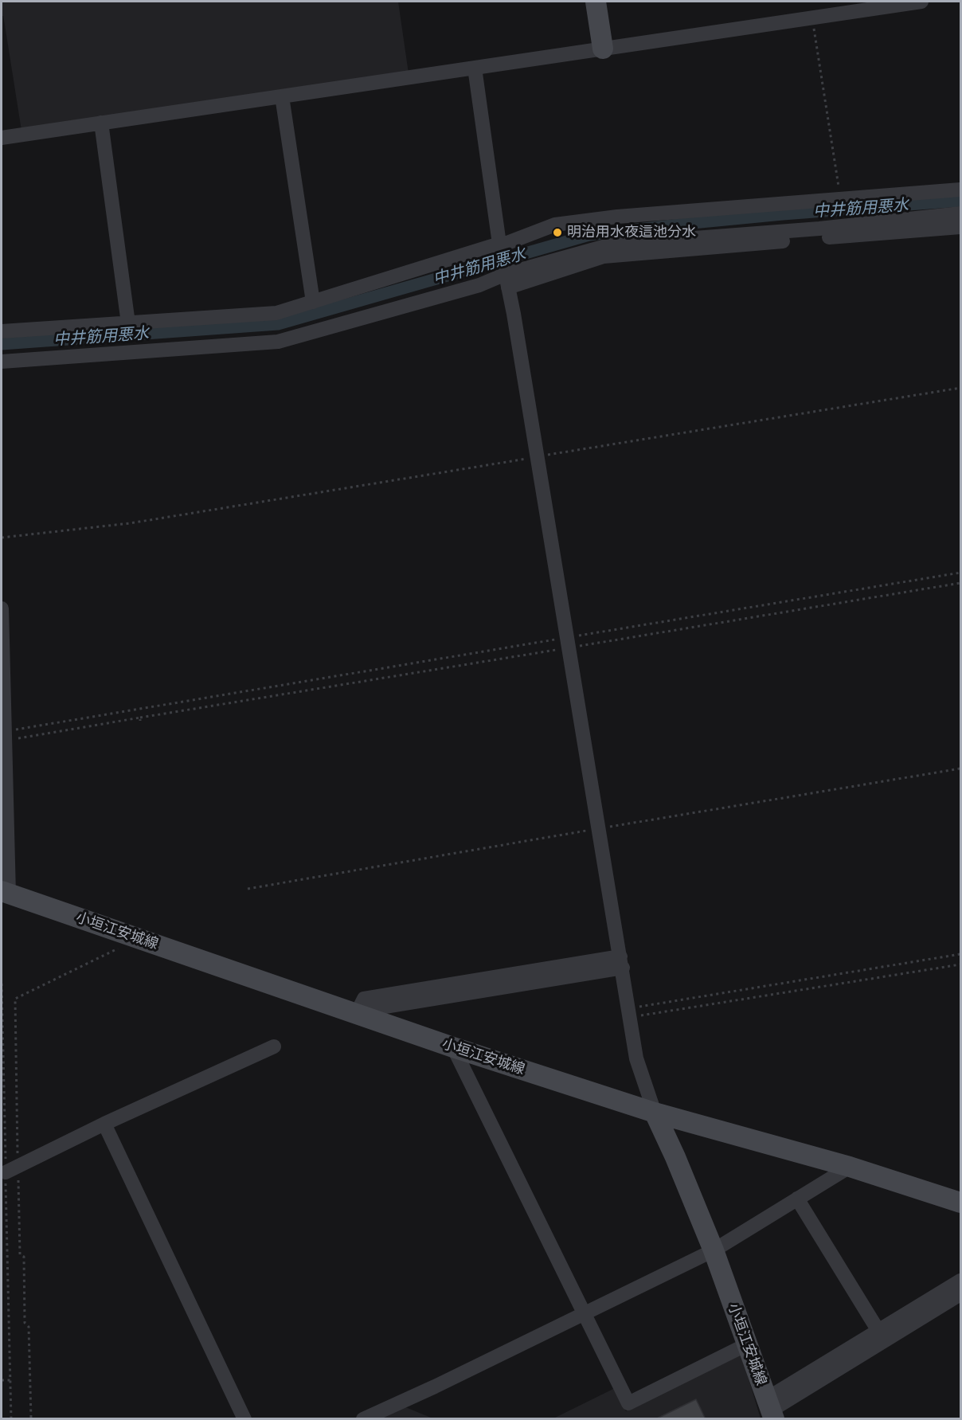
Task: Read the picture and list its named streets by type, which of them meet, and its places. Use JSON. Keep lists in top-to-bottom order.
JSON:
{
  "streets": {
    "main road": ["小垣江安城線"]
  },
  "water": ["中井筋用悪水"],
  "places": ["明治用水夜這池分水"]
}
